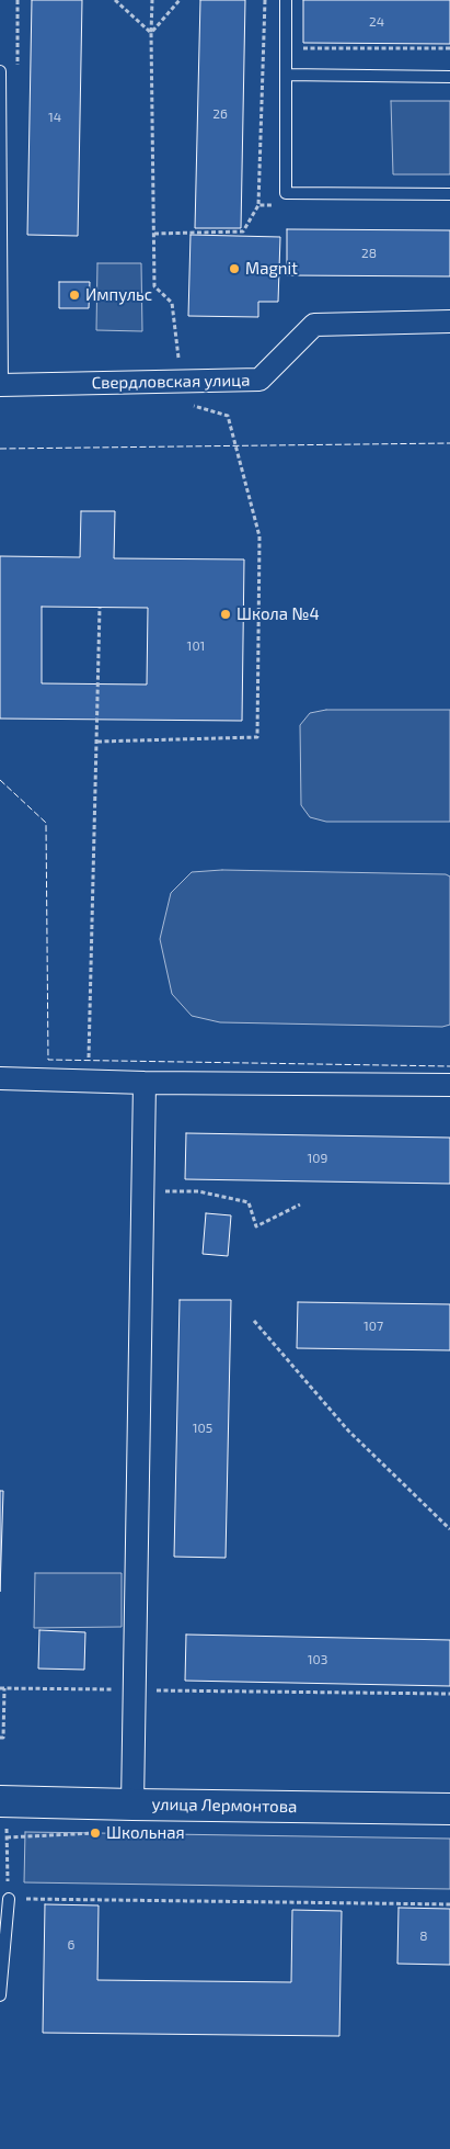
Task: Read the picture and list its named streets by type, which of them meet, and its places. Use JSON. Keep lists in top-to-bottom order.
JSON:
{
  "streets": {
    "main road": ["улица Лермонтова"],
    "street": ["Свердловская улица"]
  },
  "places": [
    "Magnit",
    "Импульс",
    "Школа №4",
    "Школьная"
  ],
  "house_numbers": [
    "24",
    "26",
    "14",
    "28",
    "101",
    "109",
    "107",
    "105",
    "103",
    "8",
    "6"
  ]
}
